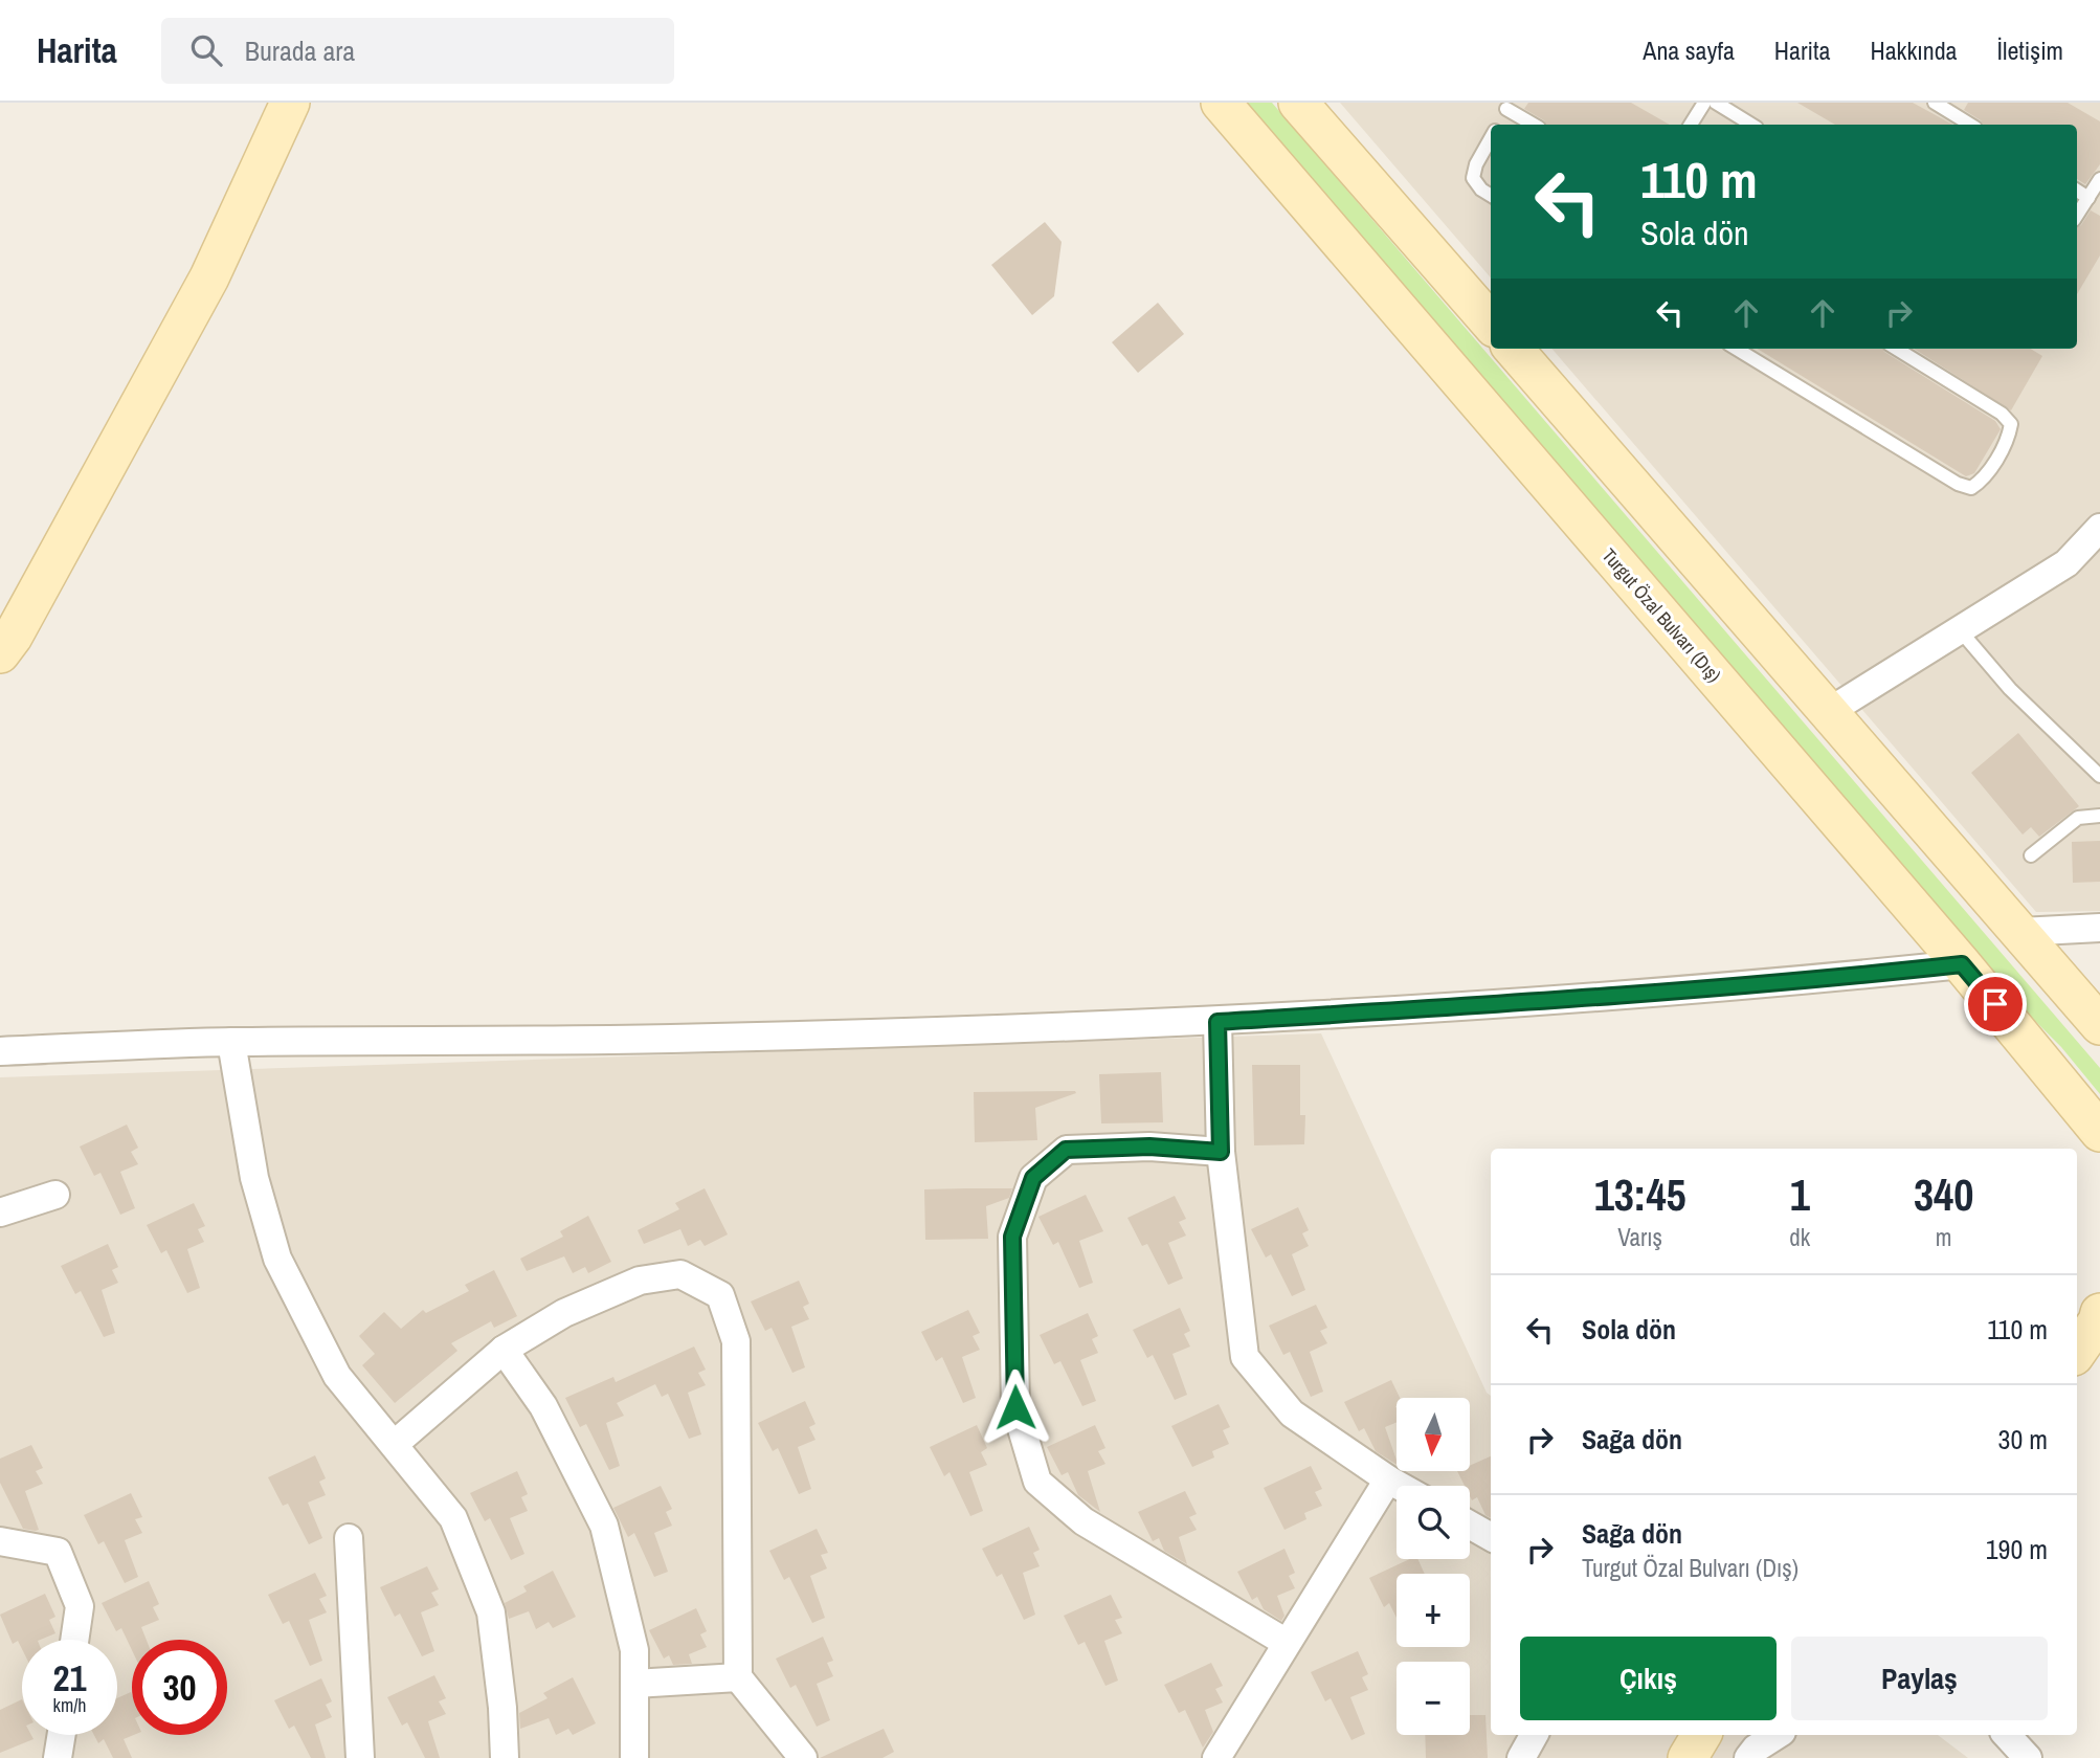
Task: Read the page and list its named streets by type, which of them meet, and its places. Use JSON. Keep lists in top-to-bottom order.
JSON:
{
  "streets": {
    "main road": ["Turgut Özal Bulvarı (Dış)"]
  },
  "north": "bottom",
  "page": {
    "header": "Harita",
    "search": "Burada ara",
    "nav": [
      "Ana sayfa",
      "Harita",
      "Hakkında",
      "İletişim"
    ],
    "turn": ["110 m", "Sola dön"],
    "eta": [
      "13:45",
      "Varış",
      "1",
      "dk",
      "340",
      "m"
    ],
    "list": [
      {
        "name": "Sola dön",
        "value": "110 m"
      },
      {
        "name": "Sağa dön",
        "value": "30 m"
      },
      {
        "name": "Sağa dön",
        "note": "Turgut Özal Bulvarı (Dış)",
        "value": "190 m"
      }
    ],
    "map_buttons": ["+", "−"],
    "buttons": ["Çıkış", "Paylaş"],
    "speed": "21 km/h",
    "limit": "30"
  }
}
